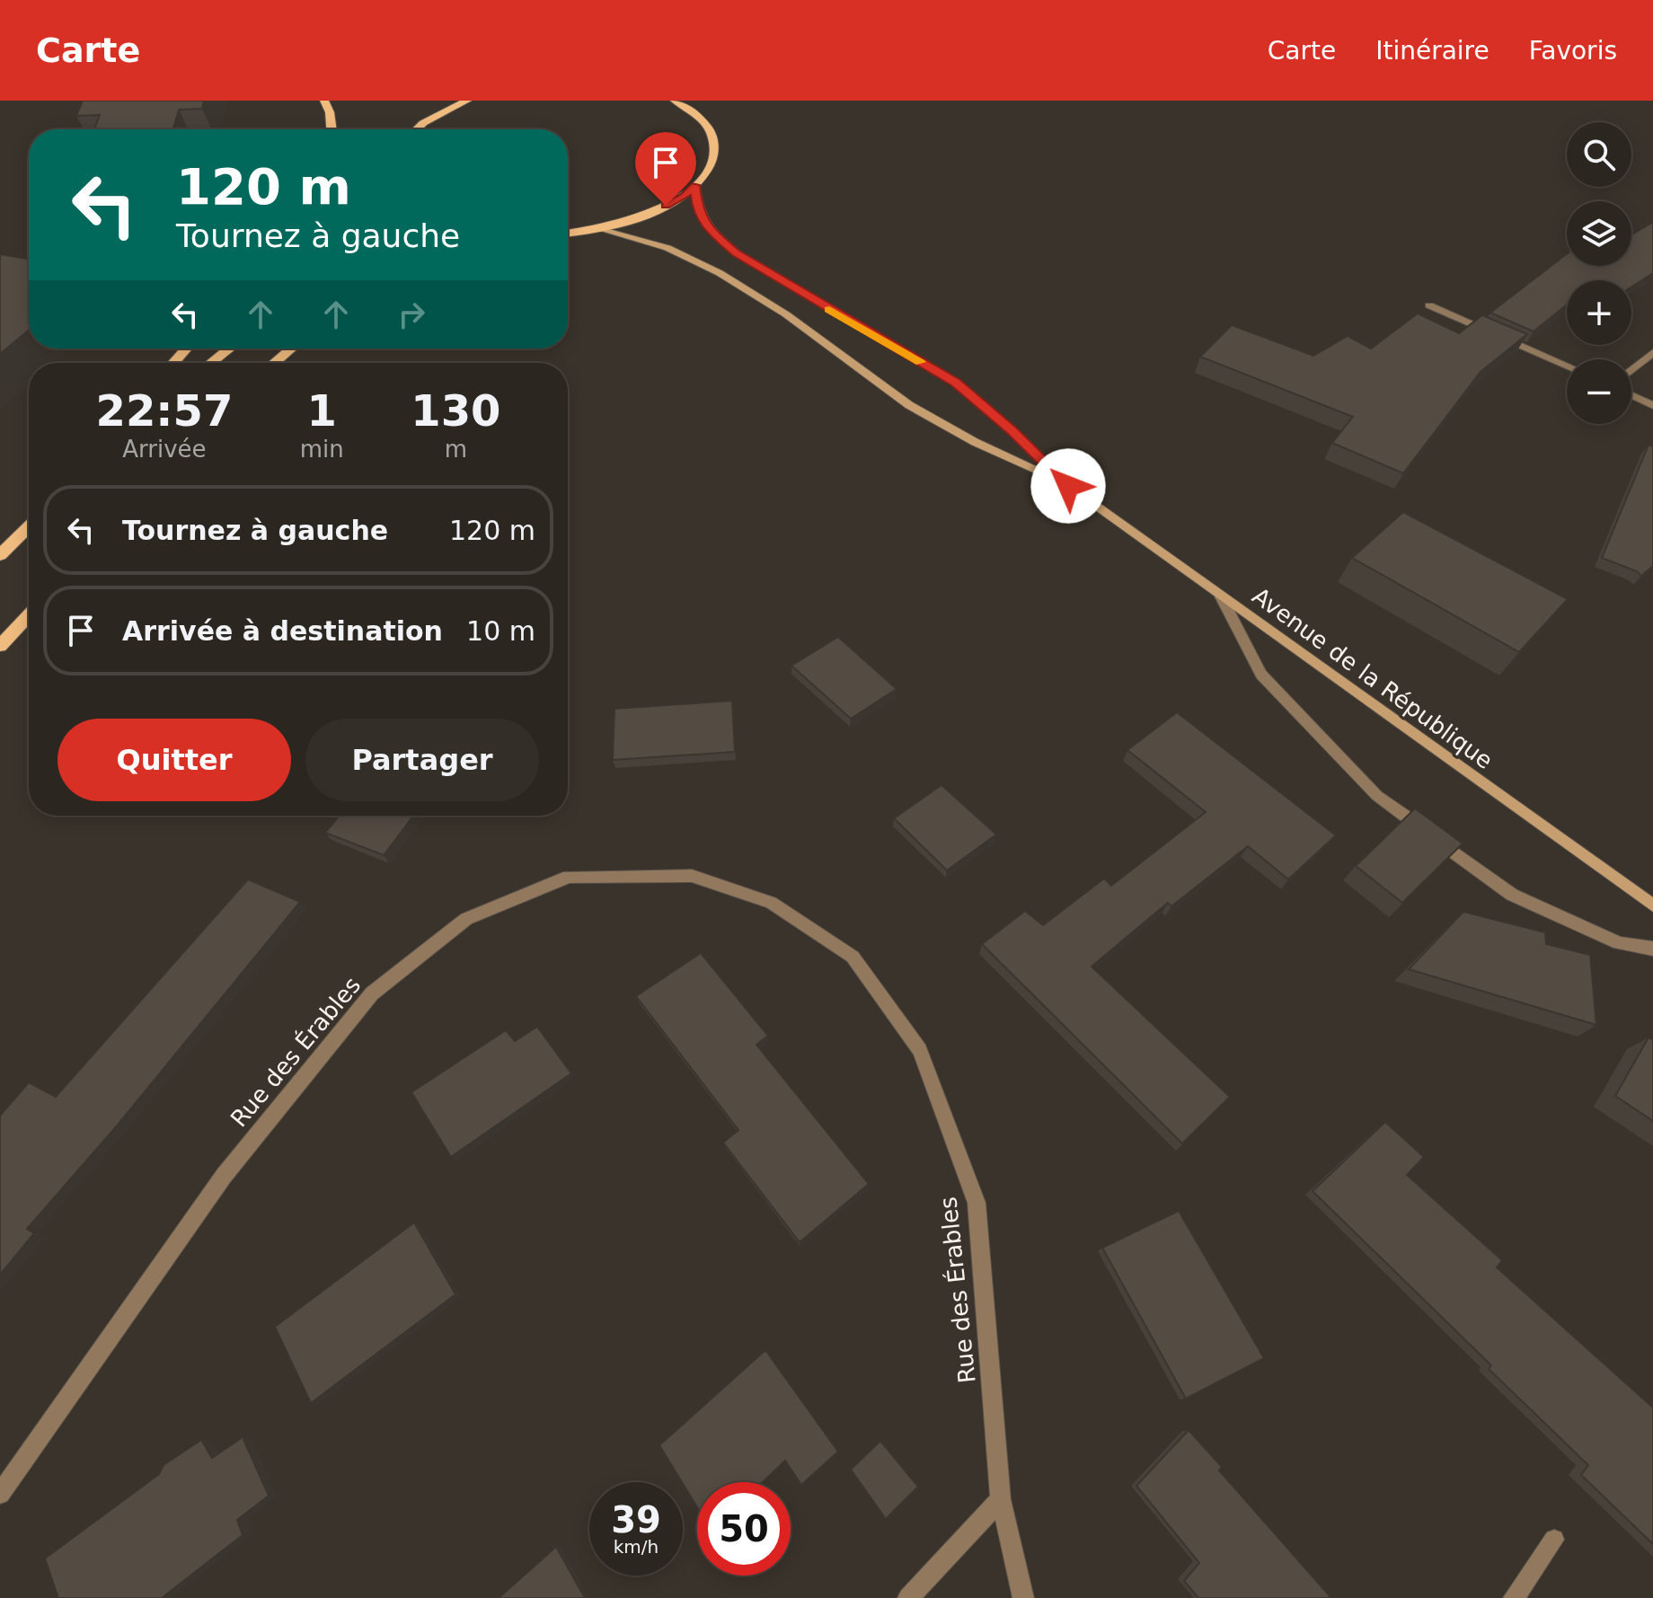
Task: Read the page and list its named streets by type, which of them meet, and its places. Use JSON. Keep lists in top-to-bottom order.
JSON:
{
  "streets": {
    "main road": ["Avenue de la République"],
    "street": ["Rue des Érables"]
  },
  "page": {
    "header": "Carte",
    "nav": ["Carte", "Itinéraire", "Favoris"],
    "map_buttons": ["+", "−"],
    "turn": ["120 m", "Tournez à gauche"],
    "eta": [
      "22:57",
      "Arrivée",
      "1",
      "min",
      "130",
      "m"
    ],
    "list": [
      {
        "name": "Tournez à gauche",
        "value": "120 m"
      },
      {
        "name": "Arrivée à destination",
        "value": "10 m"
      }
    ],
    "buttons": ["Quitter", "Partager"],
    "speed": "39 km/h",
    "limit": "50"
  }
}
